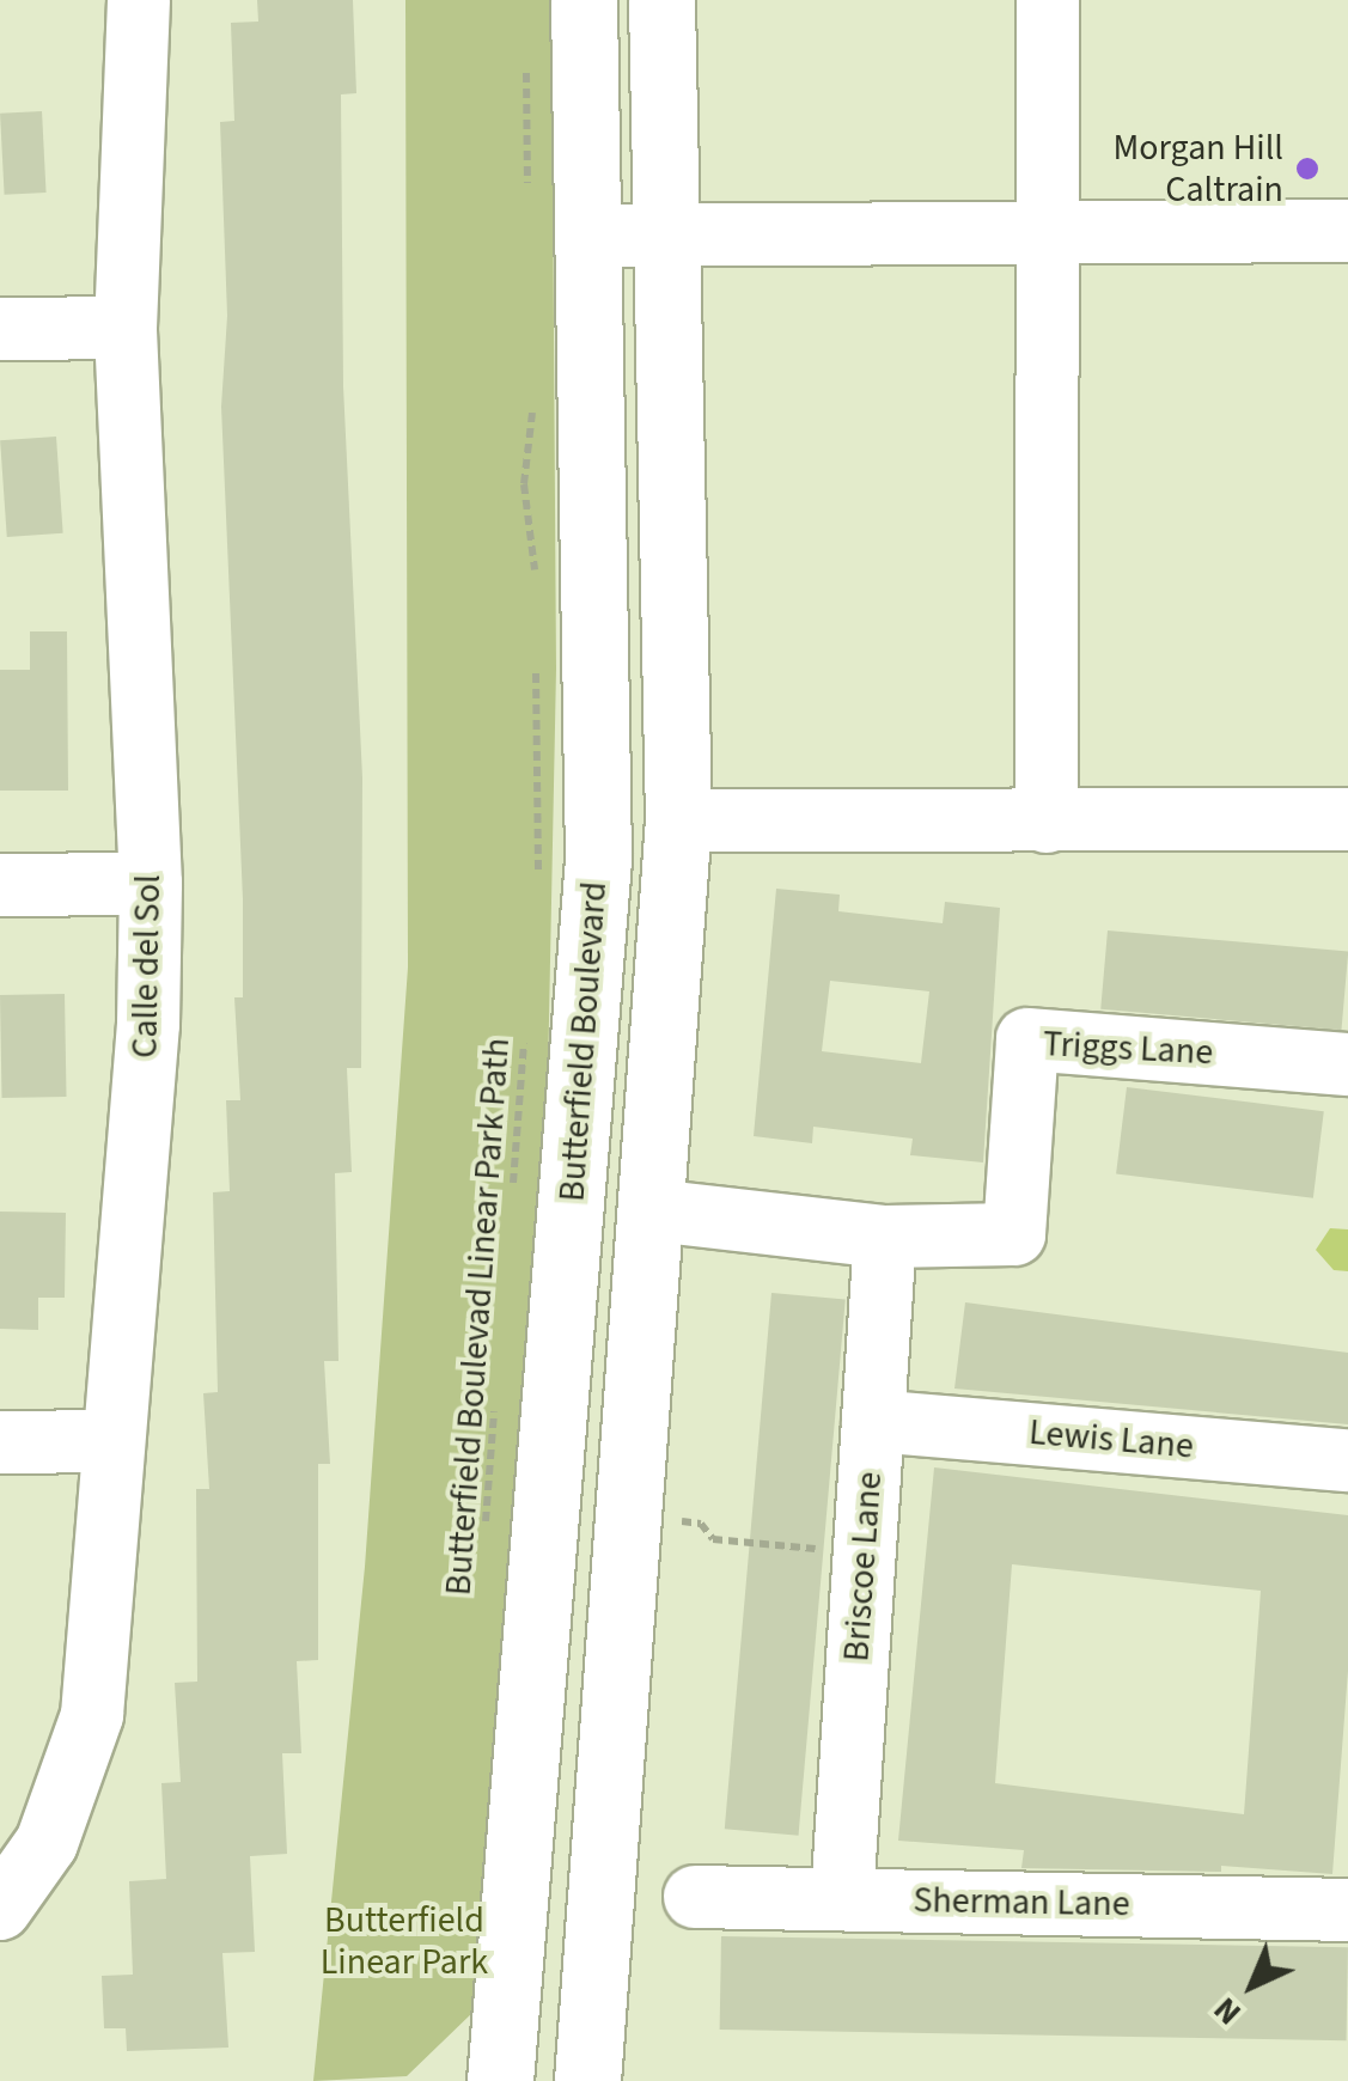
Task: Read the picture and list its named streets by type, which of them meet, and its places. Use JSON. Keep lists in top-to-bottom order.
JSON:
{
  "streets": {
    "main road": ["Butterfield Boulevard"],
    "street": [
      "Calle del Sol",
      "Triggs Lane",
      "Lewis Lane",
      "Briscoe Lane",
      "Sherman Lane"
    ],
    "path": ["Butterfield Boulevad Linear Park Path"]
  },
  "crossings": [
    ["Triggs Lane", "Briscoe Lane"],
    ["Lewis Lane", "Briscoe Lane"],
    ["Briscoe Lane", "Sherman Lane"]
  ],
  "parks": ["Butterfield Linear Park"],
  "places": ["Morgan Hill Caltrain"],
  "north": "bottom left"
}
